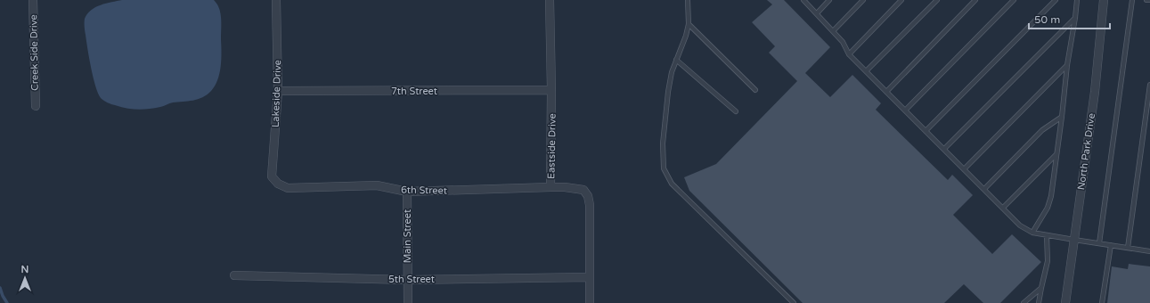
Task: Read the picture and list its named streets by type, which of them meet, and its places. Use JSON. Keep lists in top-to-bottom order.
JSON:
{
  "streets": {
    "street": [
      "Creek Side Drive",
      "7th Street",
      "Lakeside Drive",
      "Eastside Drive",
      "North Park Drive",
      "6th Street",
      "Main Street",
      "5th Street"
    ]
  },
  "crossings": [
    ["7th Street", "Lakeside Drive"],
    ["7th Street", "Eastside Drive"],
    ["Lakeside Drive", "6th Street"],
    ["Eastside Drive", "6th Street"],
    ["Eastside Drive", "5th Street"],
    ["6th Street", "Main Street"],
    ["Main Street", "5th Street"]
  ],
  "scale_bar": "50 m",
  "north": "top"
}
